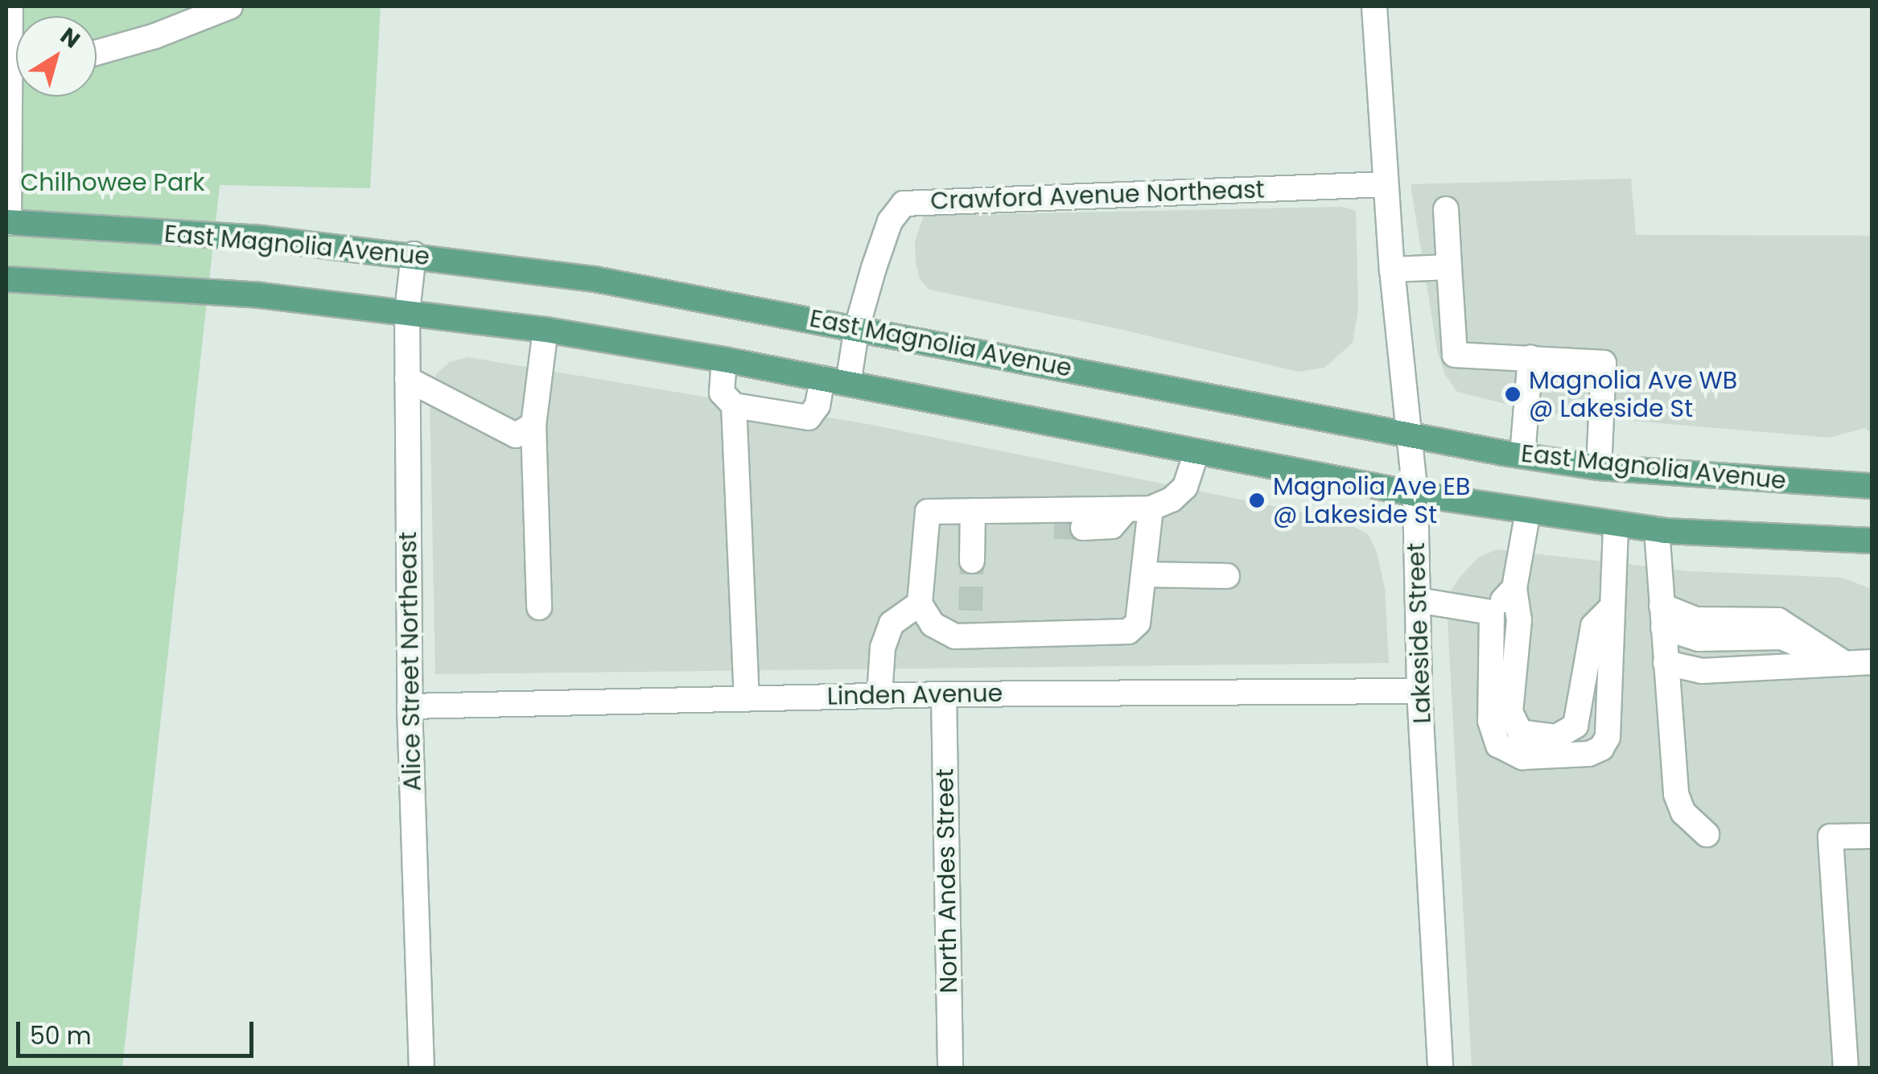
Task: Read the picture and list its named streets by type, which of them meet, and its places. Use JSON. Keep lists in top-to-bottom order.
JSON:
{
  "streets": {
    "main road": ["East Magnolia Avenue"],
    "street": [
      "Crawford Avenue Northeast",
      "Lakeside Street",
      "Alice Street Northeast",
      "Linden Avenue",
      "North Andes Street"
    ]
  },
  "crossings": [
    ["Crawford Avenue Northeast", "East Magnolia Avenue"],
    ["Crawford Avenue Northeast", "Lakeside Street"],
    ["East Magnolia Avenue", "Lakeside Street"],
    ["East Magnolia Avenue", "Alice Street Northeast"],
    ["Lakeside Street", "Linden Avenue"],
    ["Alice Street Northeast", "Linden Avenue"],
    ["Linden Avenue", "North Andes Street"]
  ],
  "parks": ["Chilhowee Park"],
  "places": ["Magnolia Ave WB @ Lakeside St", "Magnolia Ave EB @ Lakeside St"],
  "scale_bar": "50 m",
  "north": "top right"
}
